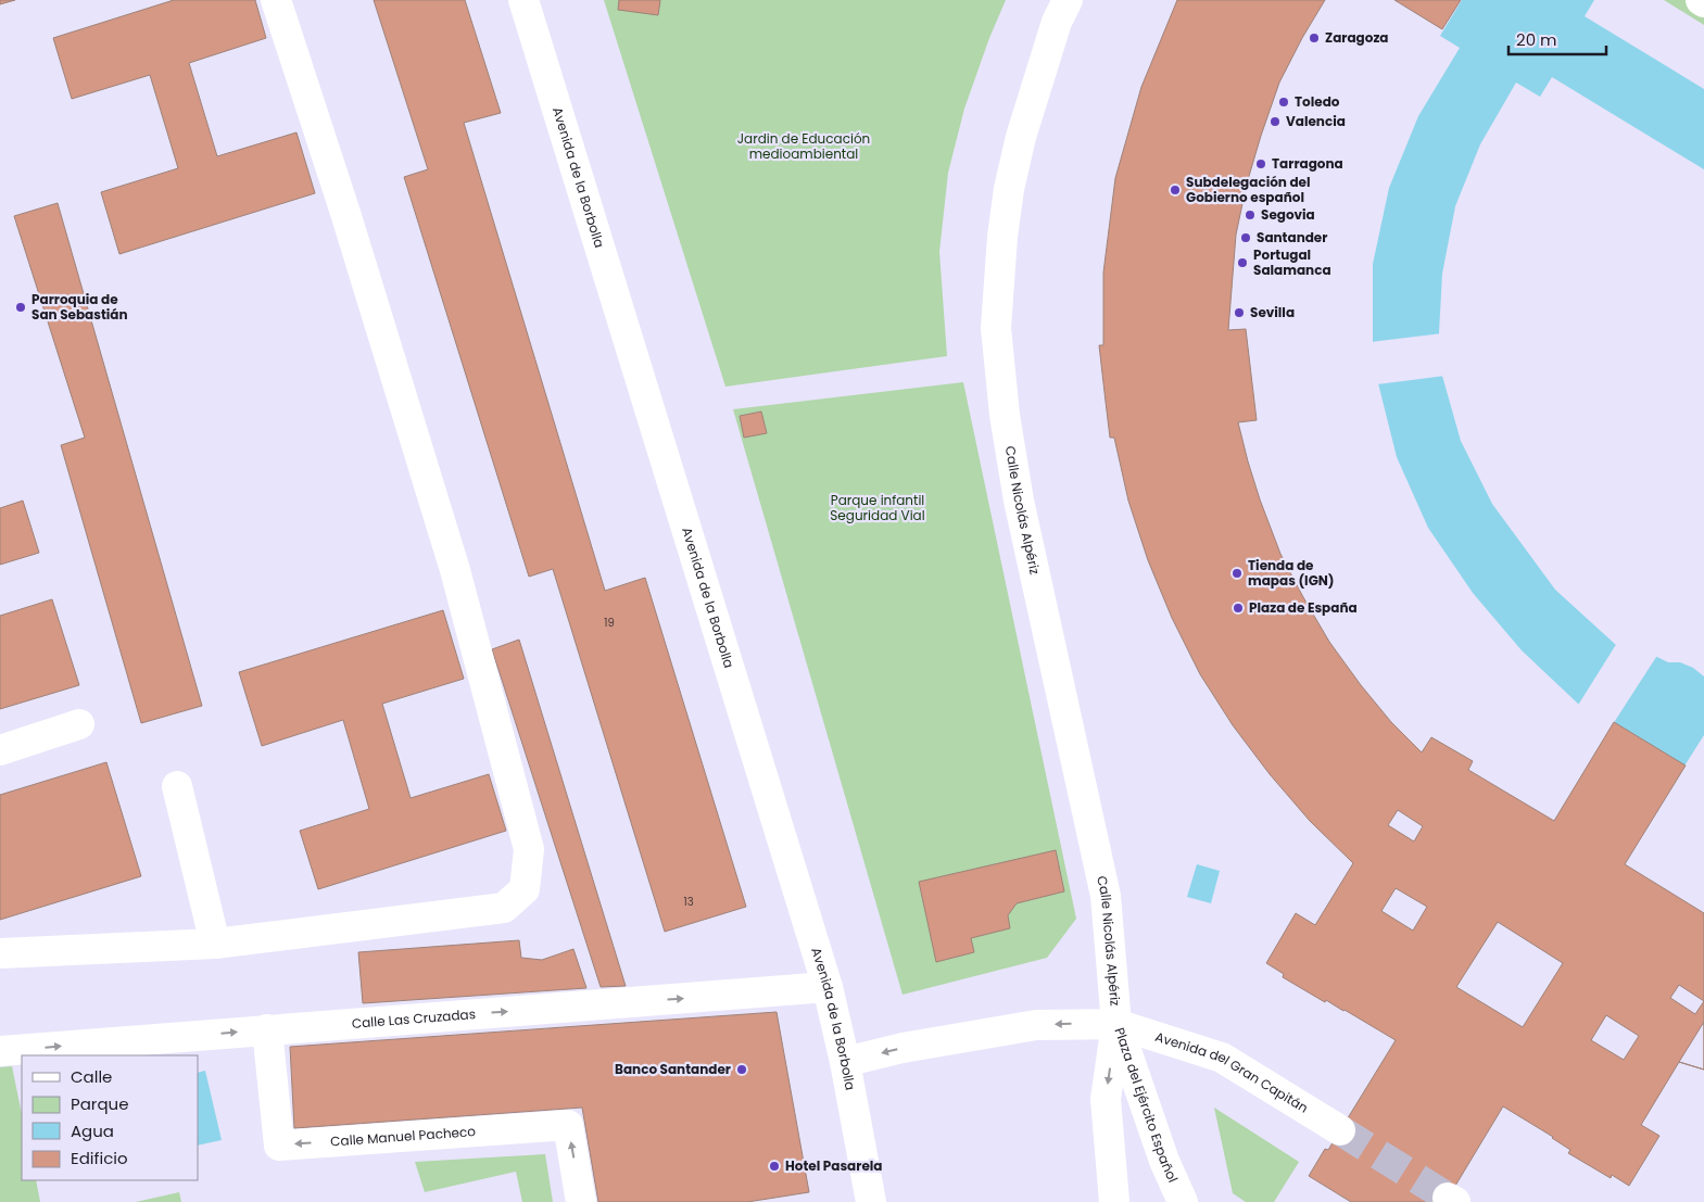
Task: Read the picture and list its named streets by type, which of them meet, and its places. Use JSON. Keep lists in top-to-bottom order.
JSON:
{
  "streets": {
    "street": [
      "Avenida de la Borbolla",
      "Calle Nicolás Alpériz",
      "Calle Las Cruzadas",
      "Avenida del Gran Capitán",
      "Plaza del Ejército Español",
      "Calle Manuel Pacheco"
    ]
  },
  "crossings": [
    ["Avenida de la Borbolla", "Calle Las Cruzadas"],
    ["Avenida de la Borbolla", "Avenida del Gran Capitán"],
    ["Calle Nicolás Alpériz", "Avenida del Gran Capitán"],
    ["Calle Nicolás Alpériz", "Plaza del Ejército Español"],
    ["Calle Las Cruzadas", "Calle Manuel Pacheco"],
    ["Avenida del Gran Capitán", "Plaza del Ejército Español"]
  ],
  "one_way": ["Calle Las Cruzadas", "Avenida del Gran Capitán"],
  "parks": ["Jardin de Educación medioambiental", "Parque infantil Seguridad Vial"],
  "places": [
    "Zaragoza",
    "Toledo",
    "Valencia",
    "Tarragona",
    "Subdelegación del Gobierno español",
    "Segovia",
    "Santander",
    "Portugal Salamanca",
    "Parroquia de San Sebastián",
    "Sevilla",
    "Tienda de mapas (IGN)",
    "Plaza de España",
    "Banco Santander",
    "Hotel Pasarela"
  ],
  "house_numbers": ["19", "13"],
  "legend": [
    "Calle",
    "Parque",
    "Agua",
    "Edificio"
  ],
  "scale_bar": "20 m"
}
